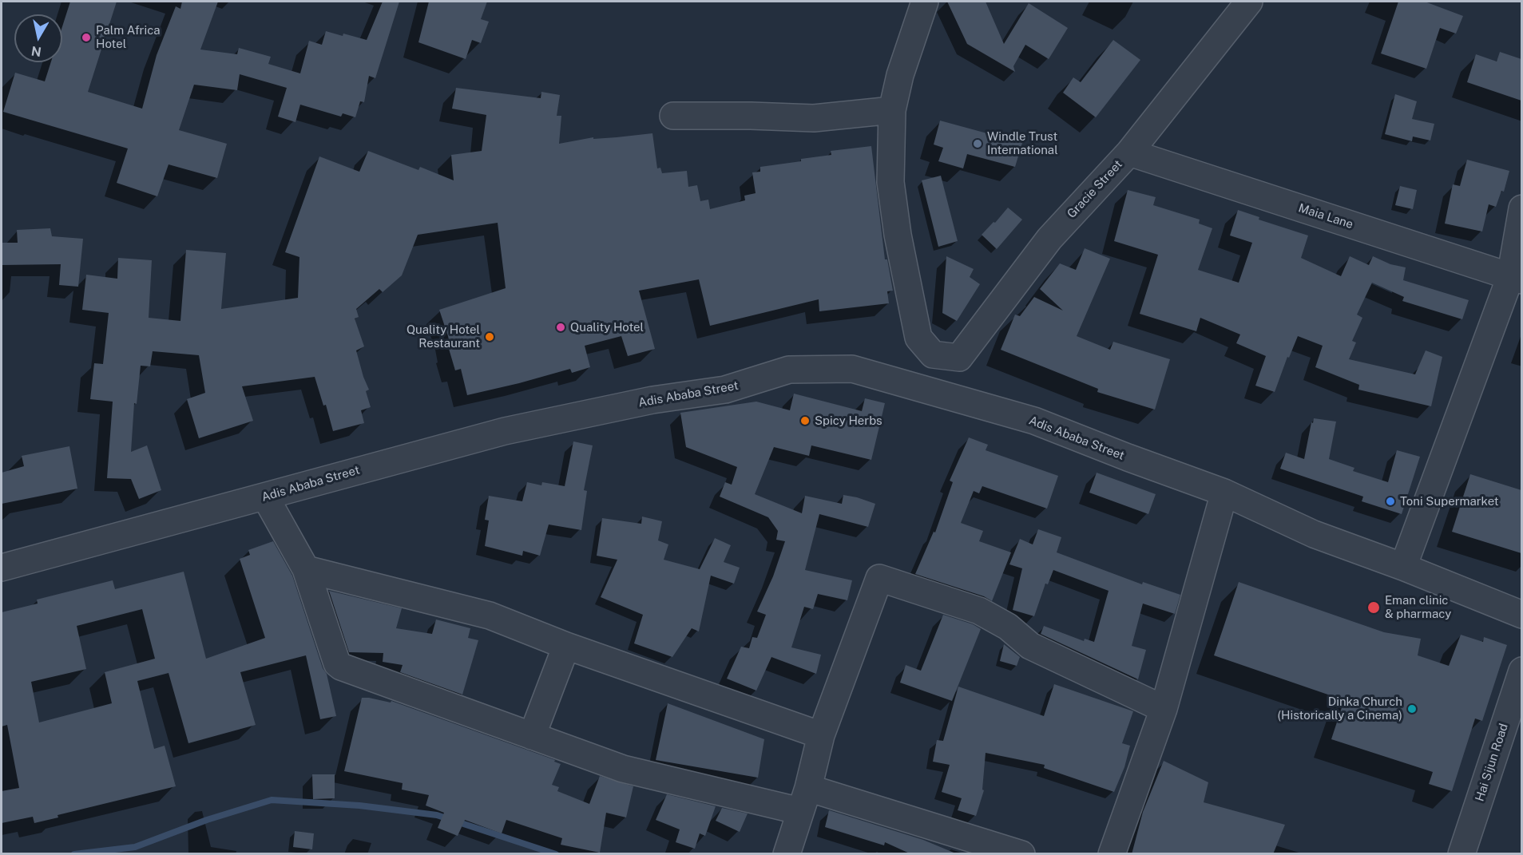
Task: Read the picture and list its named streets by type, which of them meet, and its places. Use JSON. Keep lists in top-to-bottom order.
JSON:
{
  "streets": {
    "street": [
      "Gracie Street",
      "Maia Lane",
      "Adis Ababa Street",
      "Hai Sijun Road"
    ]
  },
  "crossings": [
    ["Gracie Street", "Maia Lane"],
    ["Gracie Street", "Adis Ababa Street"]
  ],
  "places": [
    "Palm Africa Hotel",
    "Windle Trust International",
    "Quality Hotel",
    "Quality Hotel Restaurant",
    "Spicy Herbs",
    "Toni Supermarket",
    "Eman clinic & pharmacy",
    "Dinka Church (Historically a Cinema)"
  ],
  "north": "bottom"
}
